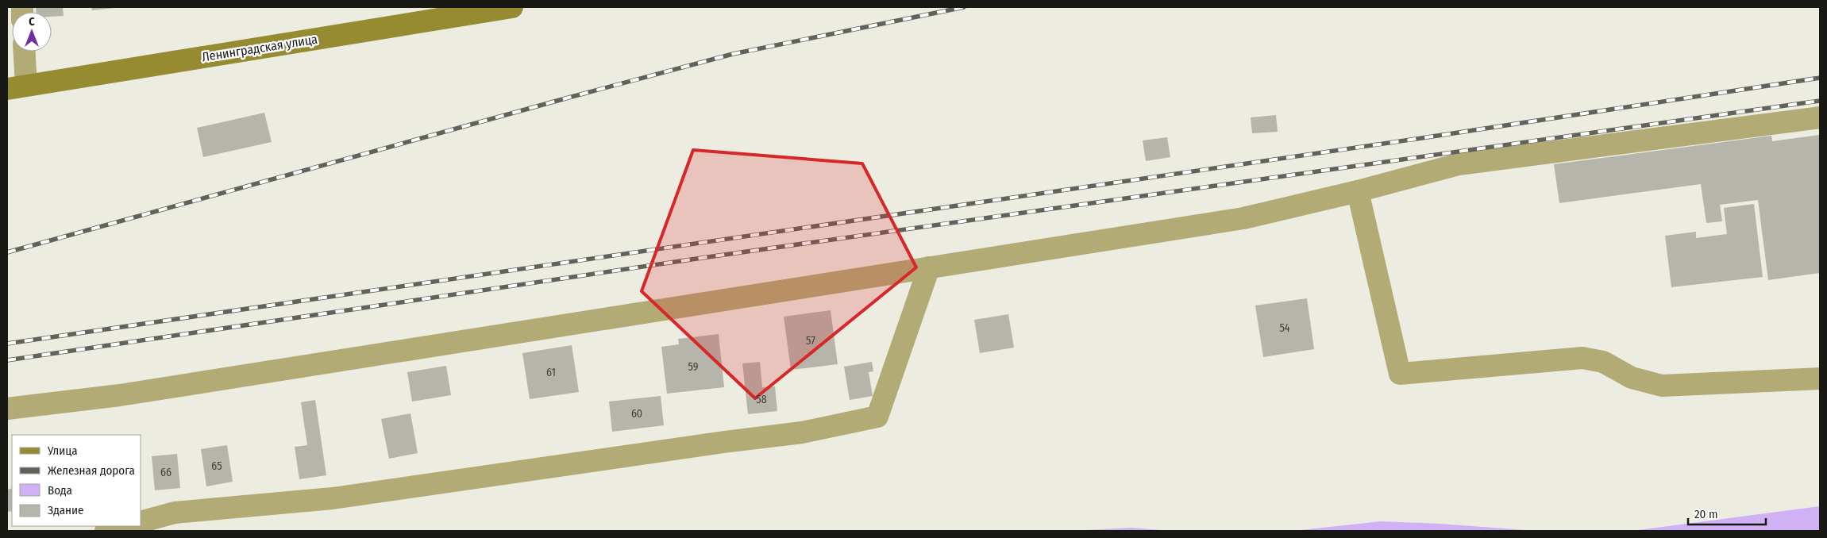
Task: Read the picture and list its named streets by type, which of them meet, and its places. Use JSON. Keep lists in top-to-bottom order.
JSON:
{
  "streets": {
    "main road": ["Ленинградская улица"]
  },
  "house_numbers": [
    "54",
    "57",
    "59",
    "61",
    "58",
    "60",
    "65",
    "66"
  ],
  "legend": [
    "Улица",
    "Железная дорога",
    "Вода",
    "Здание"
  ],
  "scale_bar": "20 m",
  "north": "top"
}
